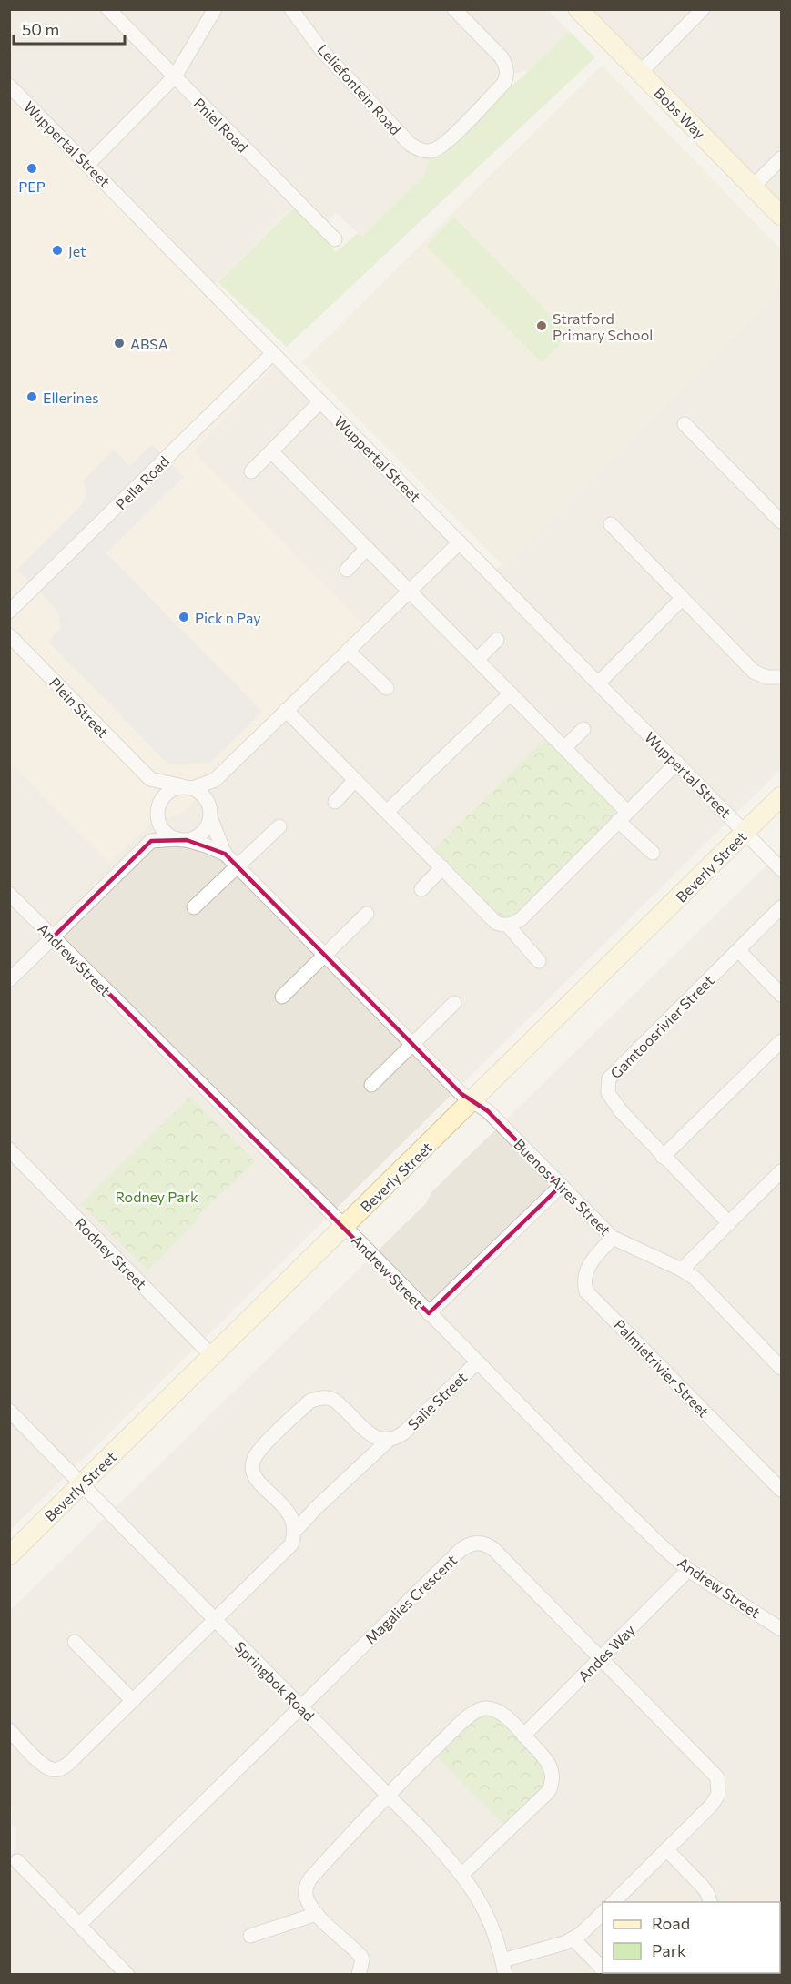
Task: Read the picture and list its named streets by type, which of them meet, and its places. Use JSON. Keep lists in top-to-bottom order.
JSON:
{
  "streets": {
    "street": [
      "Leliefontein Road",
      "Bobs Way",
      "Pniel Road",
      "Wuppertal Street",
      "Pella Road",
      "Plein Street",
      "Beverly Street",
      "Andrew Street",
      "Gamtoosrivier Street",
      "Buenos Aires Street",
      "Rodney Street",
      "Palmietrivier Street",
      "Salie Street",
      "Magalies Crescent",
      "Andes Way",
      "Springbok Road"
    ]
  },
  "crossings": [
    ["Wuppertal Street", "Pella Road"],
    ["Wuppertal Street", "Beverly Street"],
    ["Beverly Street", "Andrew Street"],
    ["Beverly Street", "Buenos Aires Street"],
    ["Beverly Street", "Rodney Street"],
    ["Beverly Street", "Springbok Road"],
    ["Andrew Street", "Salie Street"],
    ["Andrew Street", "Andes Way"],
    ["Buenos Aires Street", "Palmietrivier Street"],
    ["Magalies Crescent", "Andes Way"],
    ["Magalies Crescent", "Springbok Road"]
  ],
  "parks": ["Rodney Park"],
  "places": [
    "PEP",
    "Jet",
    "Stratford Primary School",
    "ABSA",
    "Ellerines",
    "Pick n Pay"
  ],
  "legend": ["Road", "Park"],
  "scale_bar": "50 m"
}
